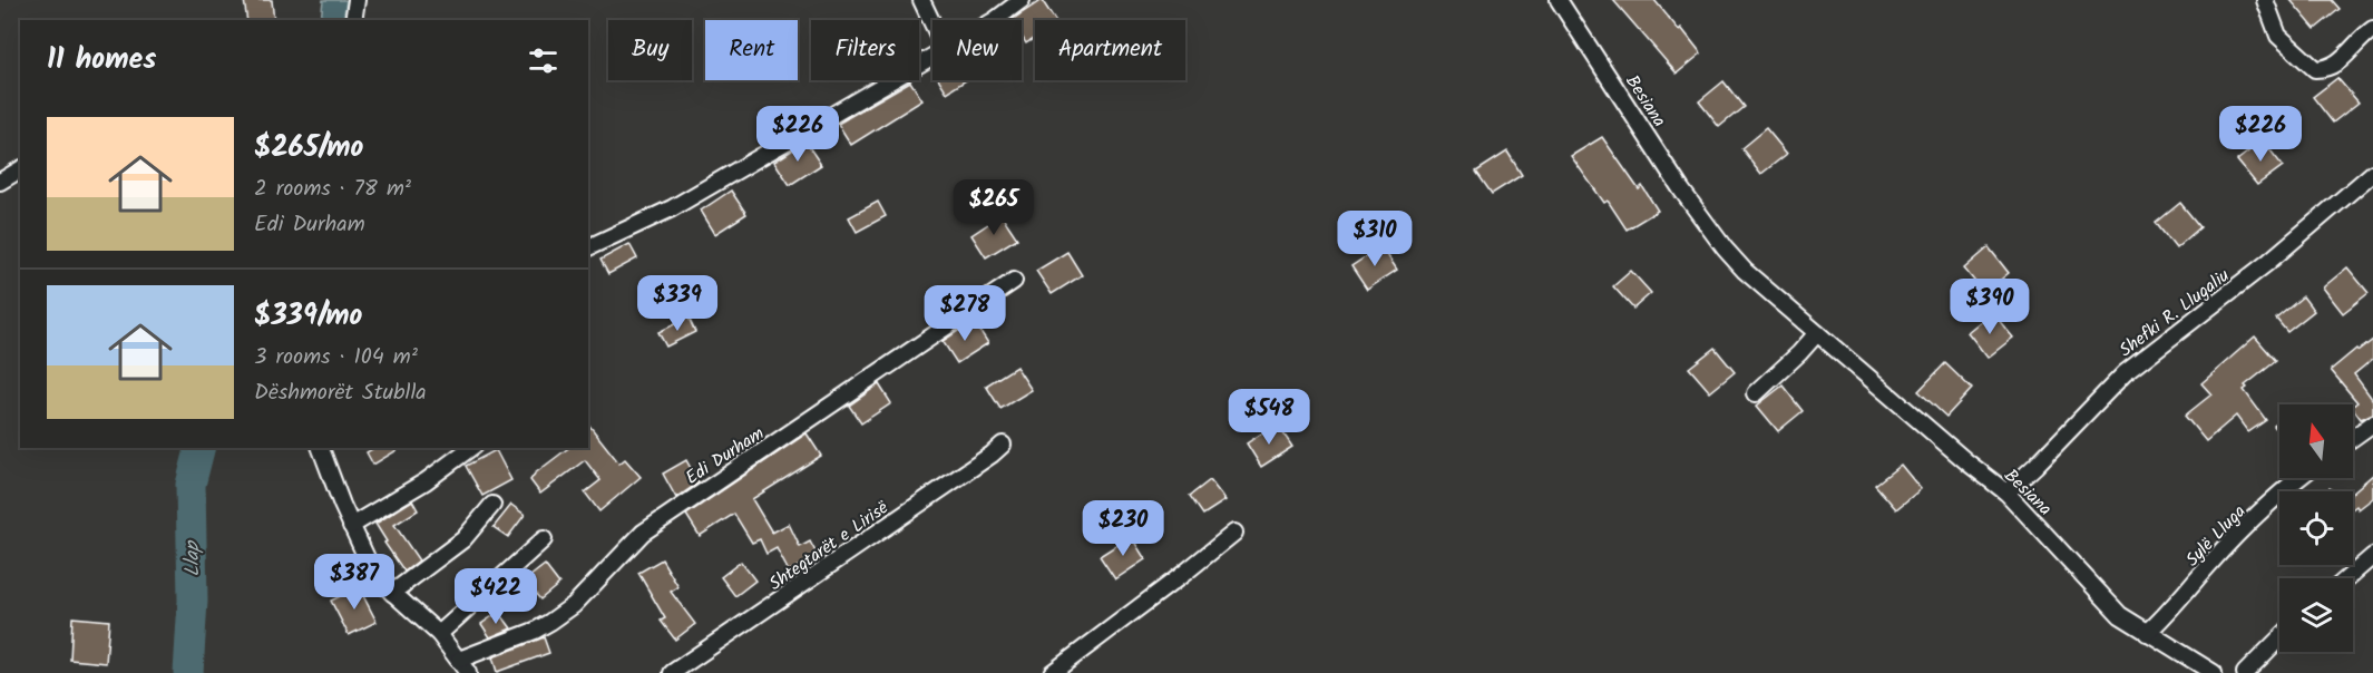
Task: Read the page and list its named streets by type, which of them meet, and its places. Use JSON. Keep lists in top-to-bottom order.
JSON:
{
  "streets": {
    "street": [
      "Besiana",
      "Shefki R. Llugaliu",
      "Edi Durham",
      "Sylë Lluga",
      "Shtegtarët e Lirisë"
    ]
  },
  "crossings": [
    ["Besiana", "Shefki R. Llugaliu"],
    ["Besiana", "Sylë Lluga"]
  ],
  "water": ["Llap"],
  "north": "top",
  "page": {
    "chip": [
      "Buy",
      "Rent",
      "Filters",
      "New",
      "Apartment"
    ],
    "heading": "11 homes",
    "list": [
      {
        "name": "$265/mo",
        "note": "2 rooms · 78 m² · Edi Durham"
      },
      {
        "name": "$339/mo",
        "note": "3 rooms · 104 m² · Dëshmorët Stublla"
      }
    ],
    "price": [
      "$226",
      "$226",
      "$265",
      "$310",
      "$339",
      "$390",
      "$278",
      "$548",
      "$230",
      "$387",
      "$422"
    ]
  }
}
